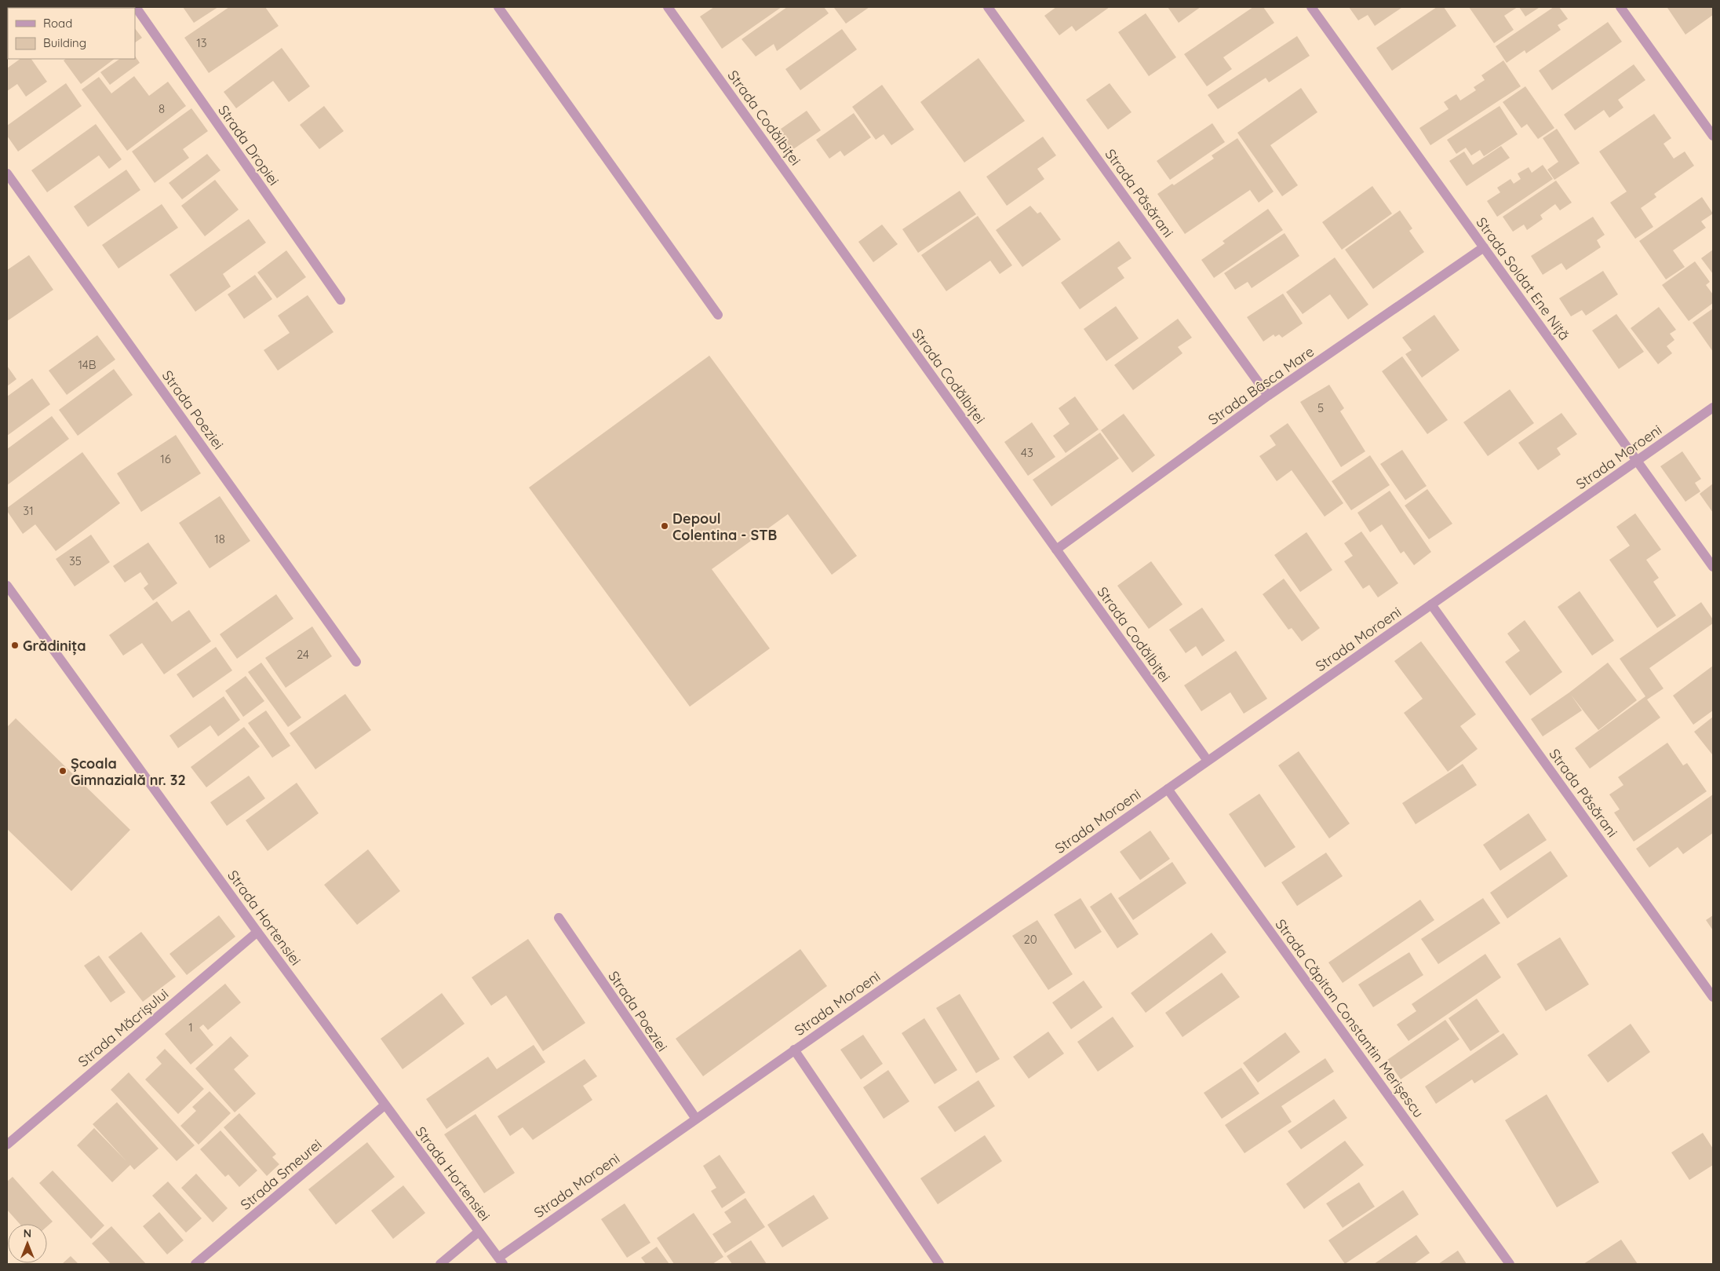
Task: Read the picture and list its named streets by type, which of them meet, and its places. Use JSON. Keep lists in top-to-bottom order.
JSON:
{
  "streets": {
    "street": [
      "Strada Codălbiței",
      "Strada Dropiei",
      "Strada Păsărani",
      "Strada Soldat Ene Niță",
      "Strada Bâsca Mare",
      "Strada Poeziei",
      "Strada Moroeni",
      "Strada Hortensiei",
      "Strada Căpitan Constantin Merișescu",
      "Strada Măcrișului",
      "Strada Smeurei"
    ]
  },
  "crossings": [
    ["Strada Codălbiței", "Strada Bâsca Mare"],
    ["Strada Codălbiței", "Strada Moroeni"],
    ["Strada Păsărani", "Strada Bâsca Mare"],
    ["Strada Păsărani", "Strada Moroeni"],
    ["Strada Soldat Ene Niță", "Strada Bâsca Mare"],
    ["Strada Soldat Ene Niță", "Strada Moroeni"],
    ["Strada Poeziei", "Strada Moroeni"],
    ["Strada Moroeni", "Strada Hortensiei"],
    ["Strada Moroeni", "Strada Căpitan Constantin Merișescu"],
    ["Strada Hortensiei", "Strada Măcrișului"],
    ["Strada Hortensiei", "Strada Smeurei"]
  ],
  "places": ["Depoul Colentina - STB", "Grădinița", "Școala Gimnazială nr. 32"],
  "house_numbers": [
    "13",
    "8",
    "14B",
    "5",
    "43",
    "16",
    "31",
    "18",
    "35",
    "24",
    "20",
    "1"
  ],
  "legend": ["Road", "Building"],
  "north": "top"
}
